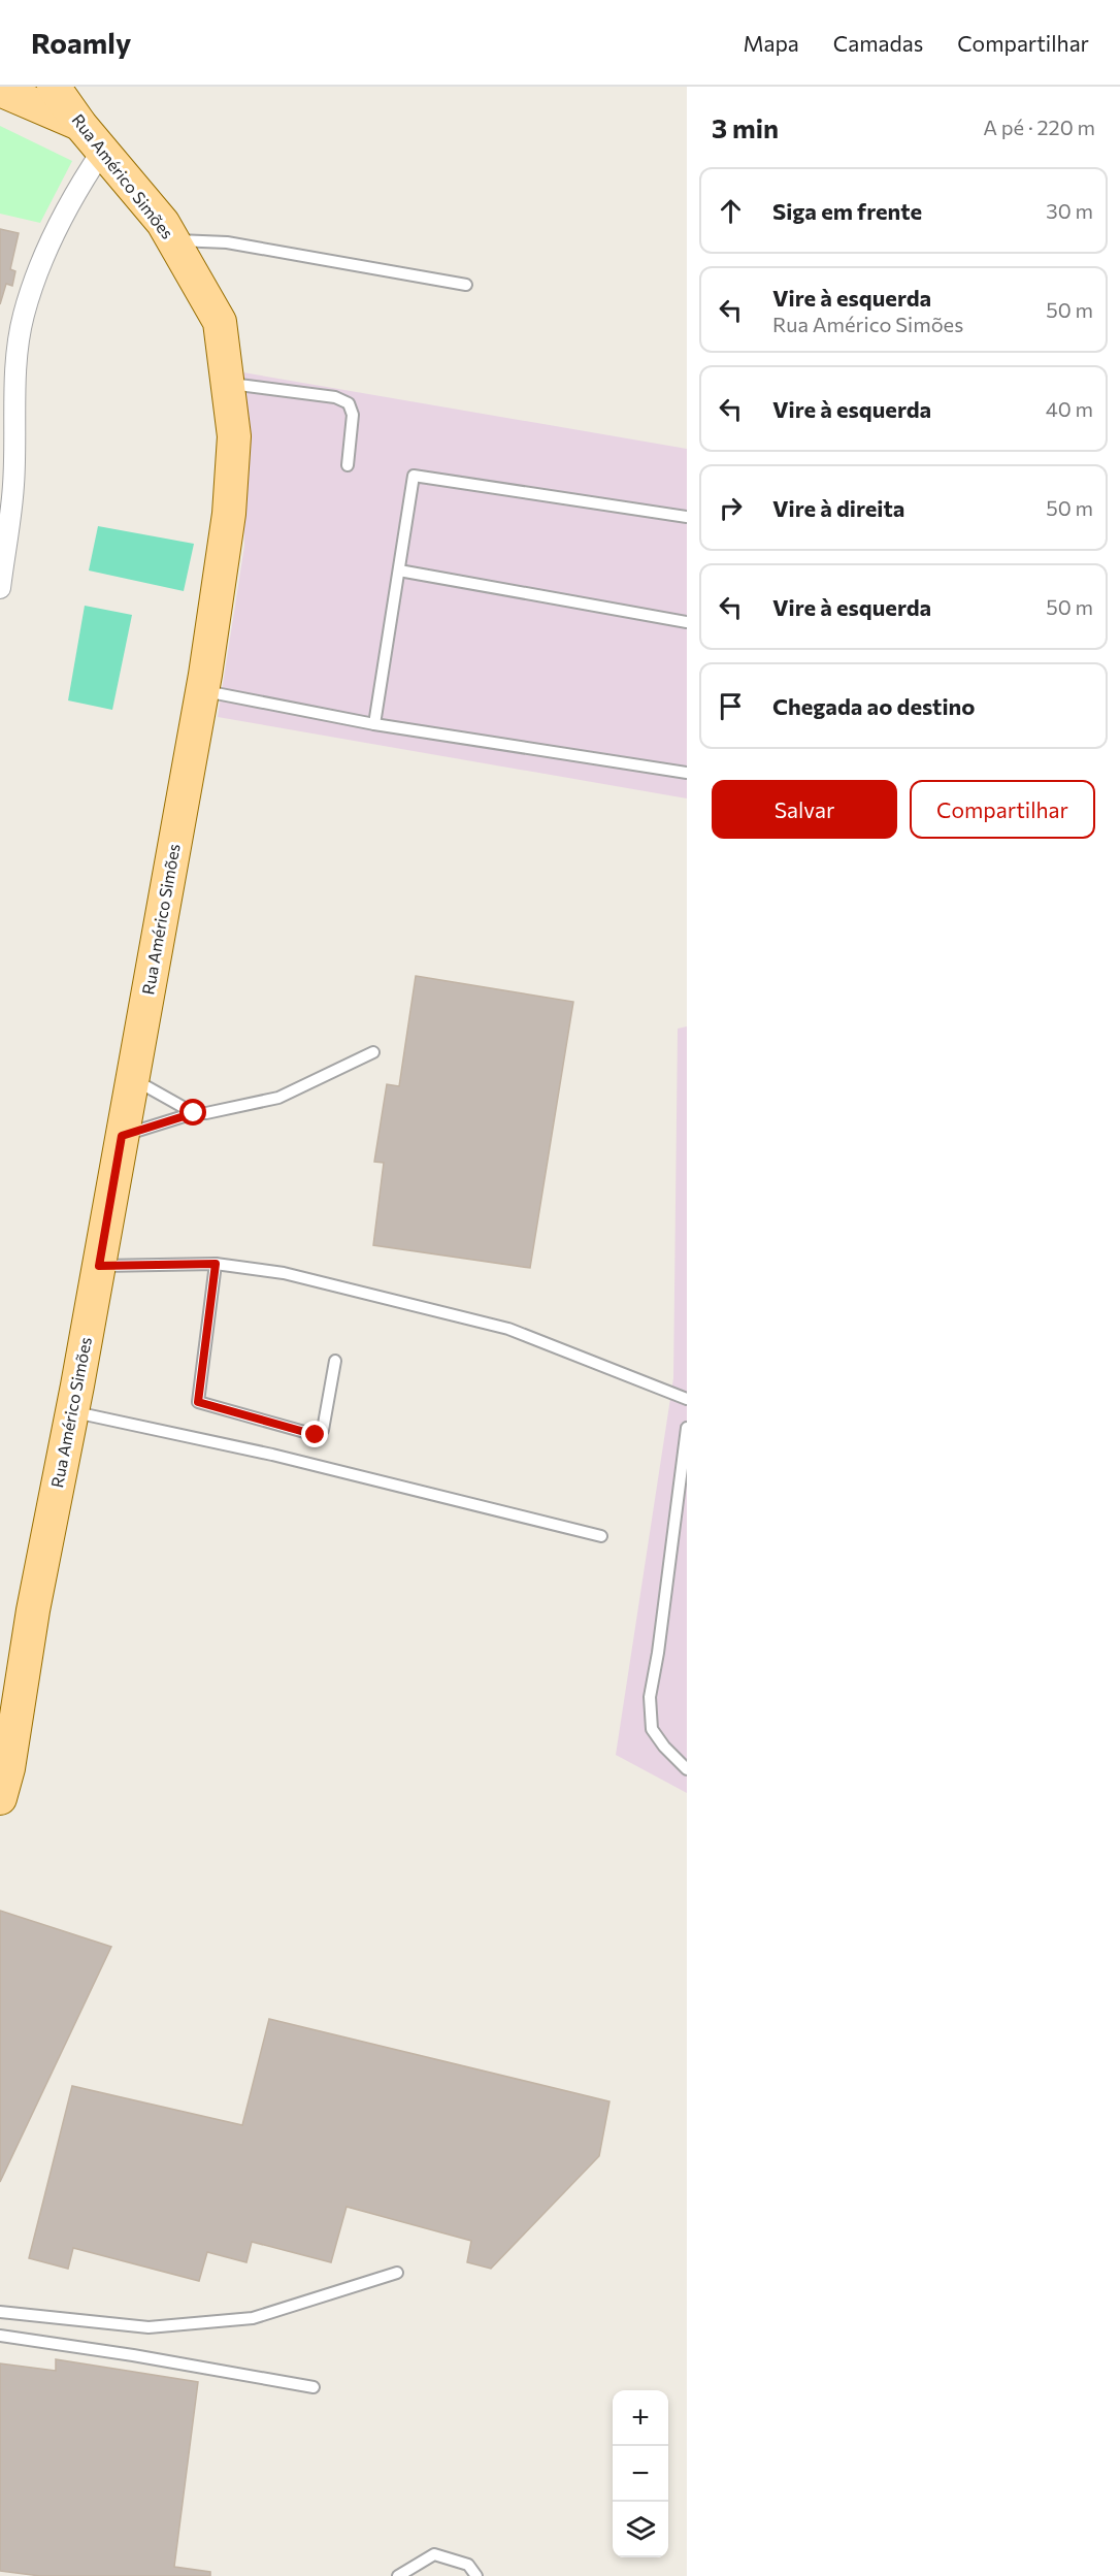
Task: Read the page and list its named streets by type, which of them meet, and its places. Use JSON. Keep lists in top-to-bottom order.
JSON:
{
  "streets": {
    "main road": ["Rua Américo Simões"]
  },
  "page": {
    "header": "Roamly",
    "nav": ["Mapa", "Camadas", "Compartilhar"],
    "heading": ["3 min", "A pé · 220 m"],
    "list": [
      ["Siga em frente", "30 m"],
      ["Vire à esquerda", "Rua Américo Simões", "50 m"],
      ["Vire à esquerda", "40 m"],
      ["Vire à direita", "50 m"],
      ["Vire à esquerda", "50 m"],
      "Chegada ao destino"
    ],
    "buttons": ["Salvar", "Compartilhar"],
    "map_buttons": ["+", "−"]
  }
}
